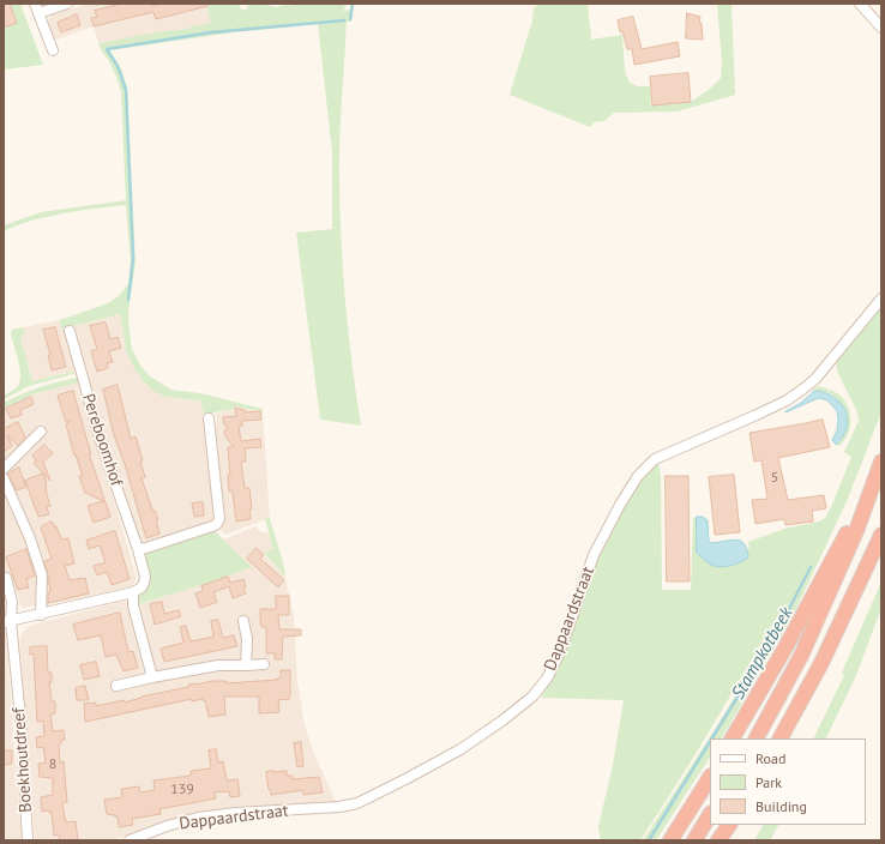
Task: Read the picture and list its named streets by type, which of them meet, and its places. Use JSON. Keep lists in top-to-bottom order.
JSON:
{
  "streets": {
    "street": ["Pereboomhof", "Dappaardstraat", "Boekhoutdreef"]
  },
  "water": ["Stampkotbeek"],
  "house_numbers": ["5", "8", "139"],
  "legend": ["Road", "Park", "Building"]
}
